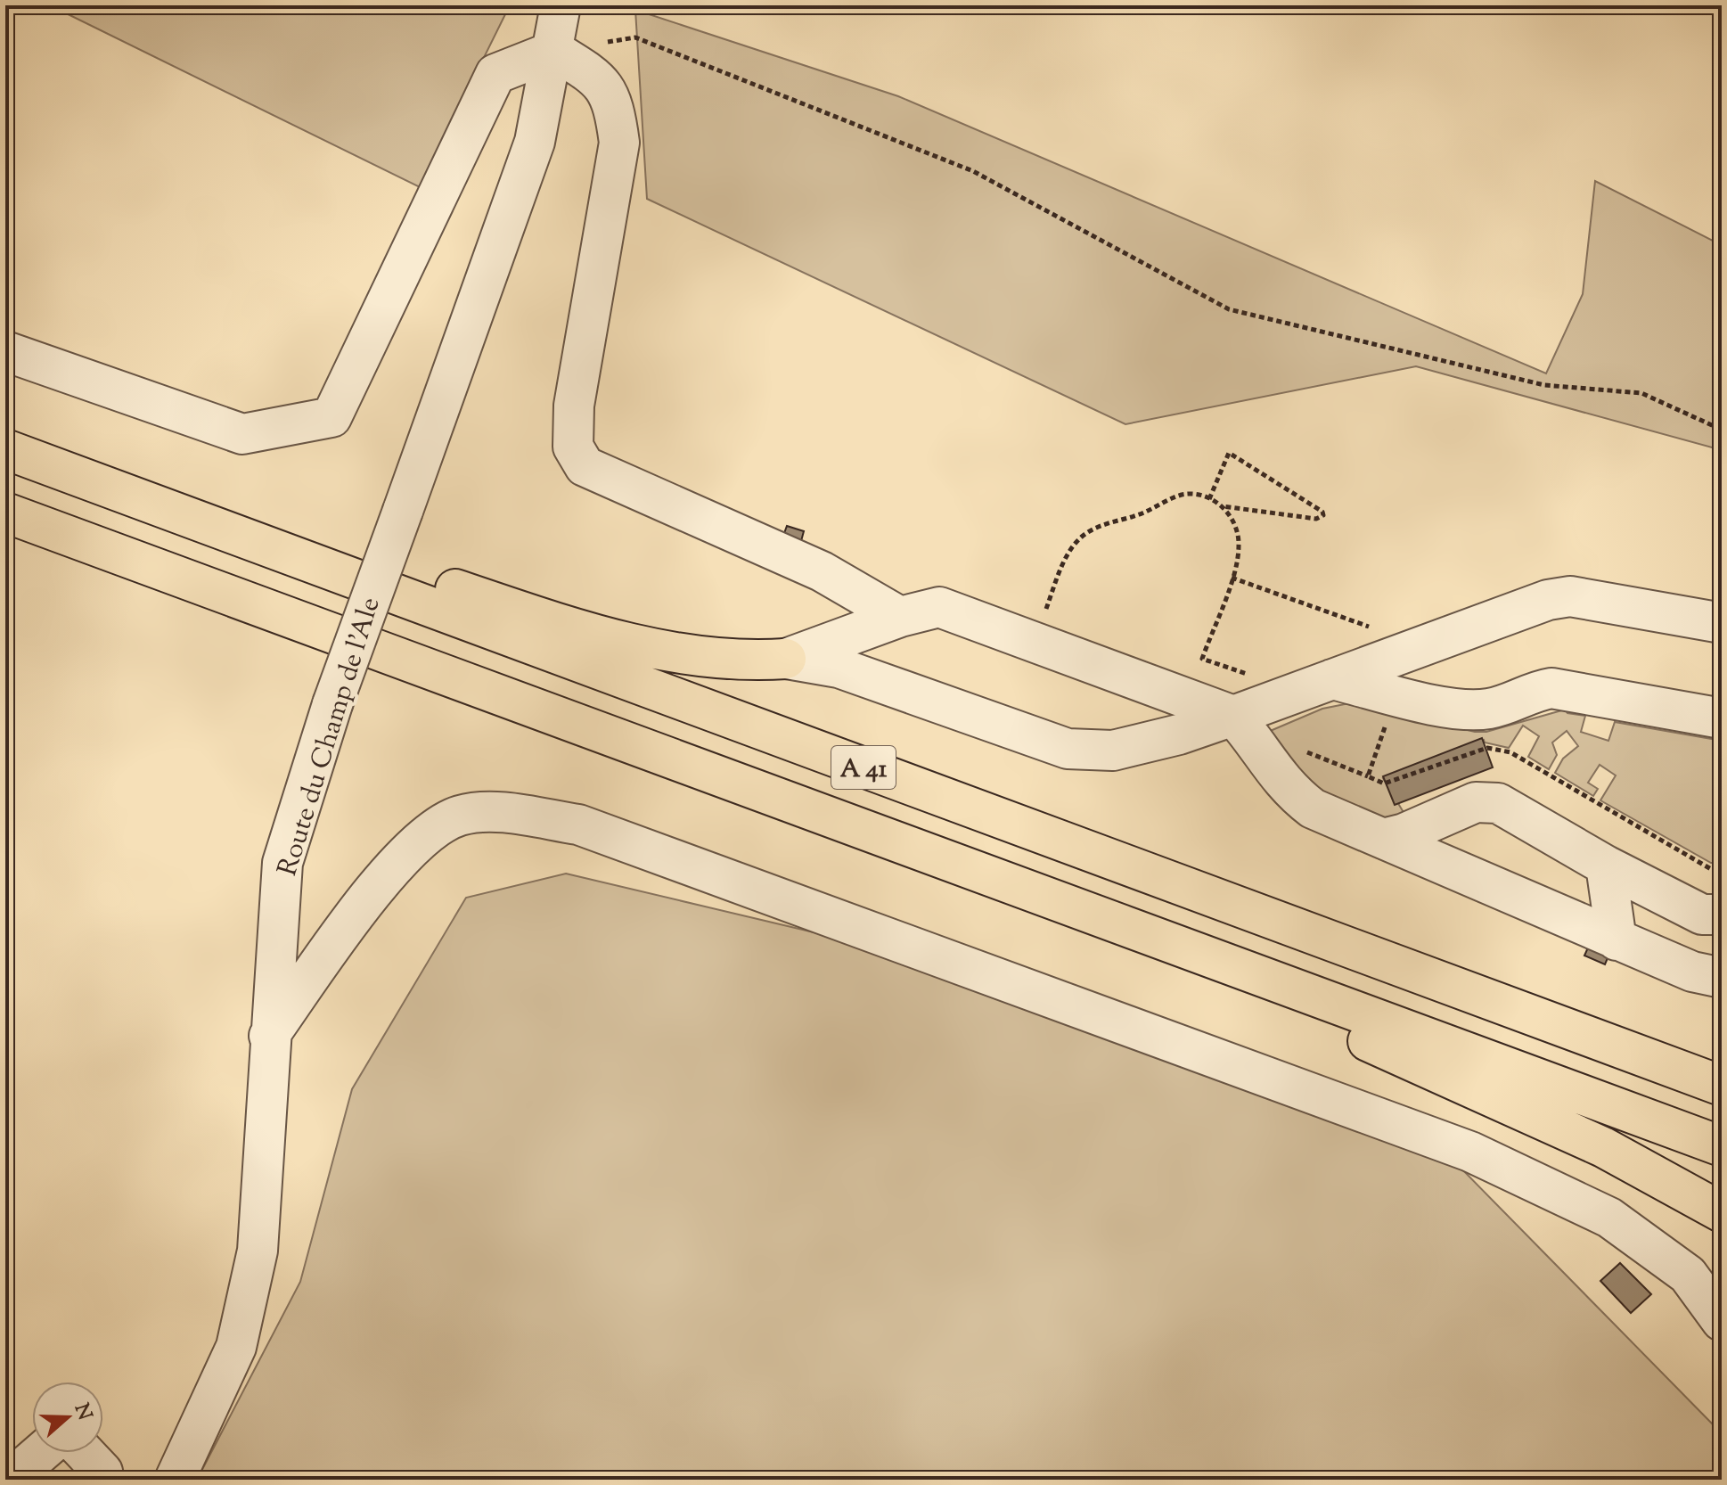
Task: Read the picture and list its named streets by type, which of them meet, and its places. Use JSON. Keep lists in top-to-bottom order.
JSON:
{
  "streets": {
    "highway": ["A 41"],
    "street": ["Route du Champ de l'Ale"]
  },
  "north": "right"
}
